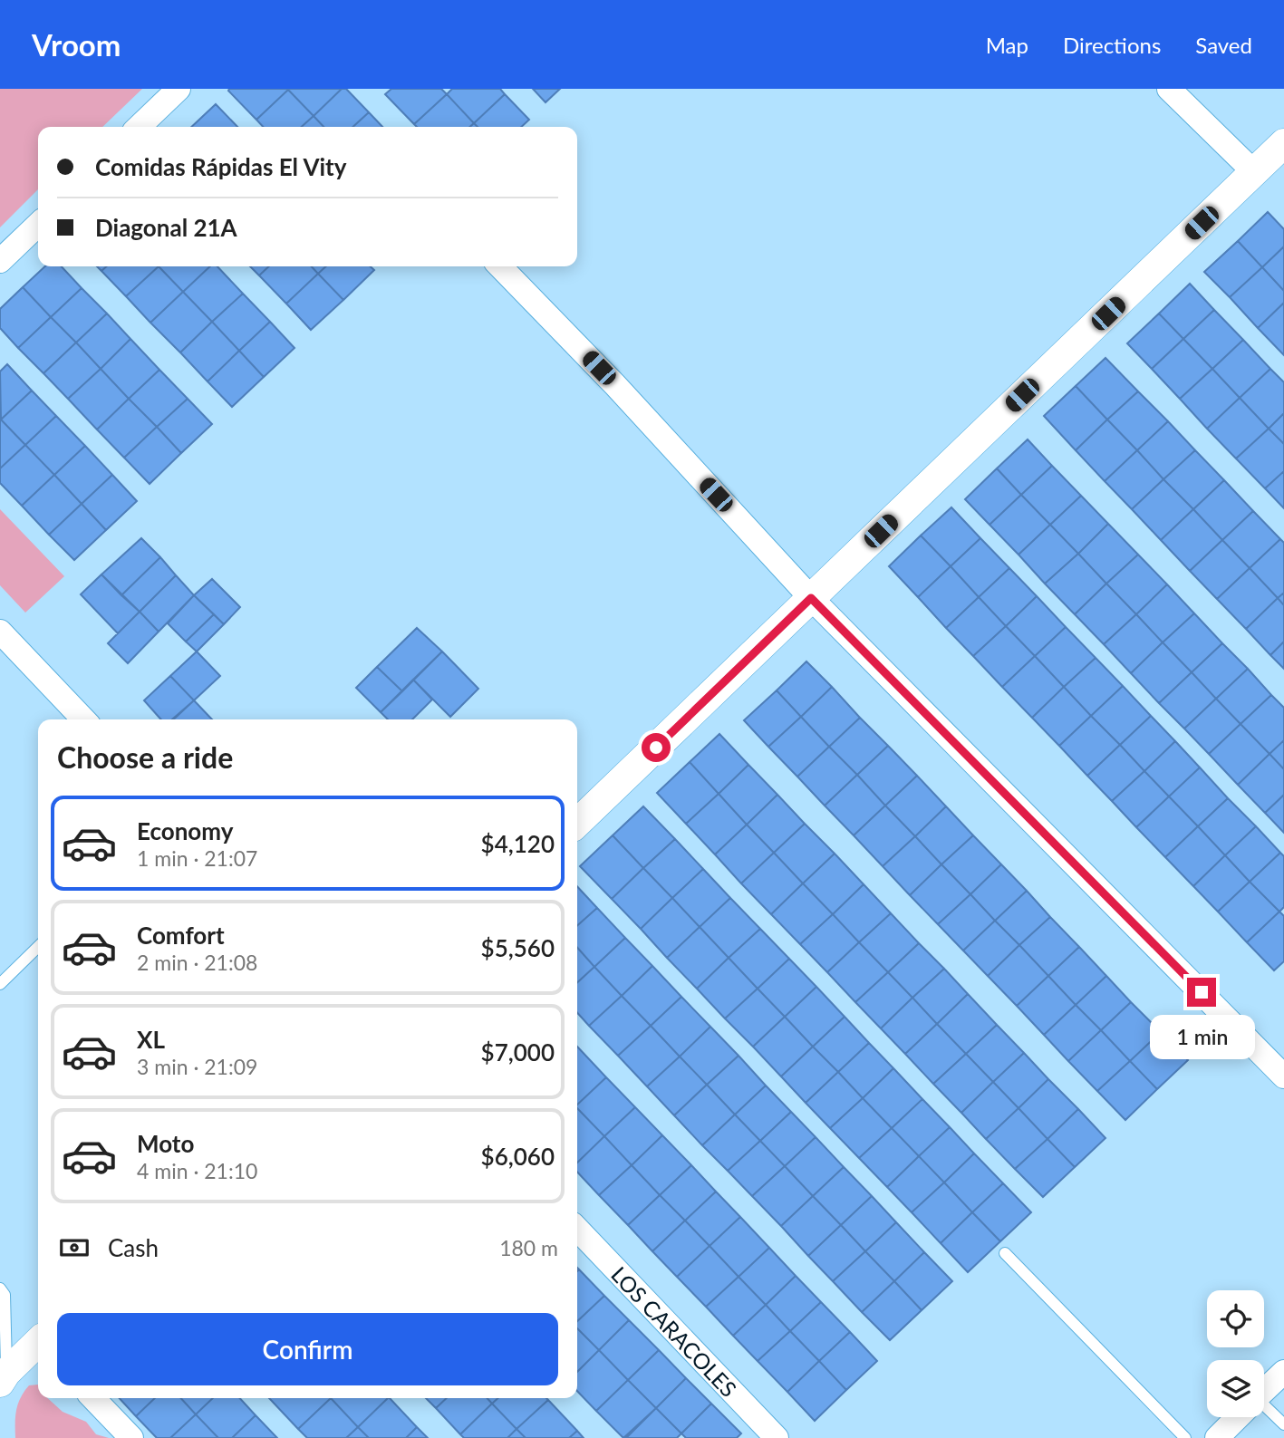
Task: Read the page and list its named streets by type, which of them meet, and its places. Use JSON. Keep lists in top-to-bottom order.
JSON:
{
  "streets": {
    "street": ["LOS CARACOLES"]
  },
  "page": {
    "header": "Vroom",
    "nav": ["Map", "Directions", "Saved"],
    "banner": ["Comidas Rápidas El Vity", "Diagonal 21A"],
    "heading": "Choose a ride",
    "list": [
      {
        "name": "Economy",
        "note": "1 min · 21:07",
        "value": "$4,120"
      },
      {
        "name": "Comfort",
        "note": "2 min · 21:08",
        "value": "$5,560"
      },
      {
        "name": "XL",
        "note": "3 min · 21:09",
        "value": "$7,000"
      },
      {
        "name": "Moto",
        "note": "4 min · 21:10",
        "value": "$6,060"
      }
    ],
    "bubble": "1 min",
    "pay": ["Cash", "180 m"],
    "buttons": "Confirm"
  }
}
